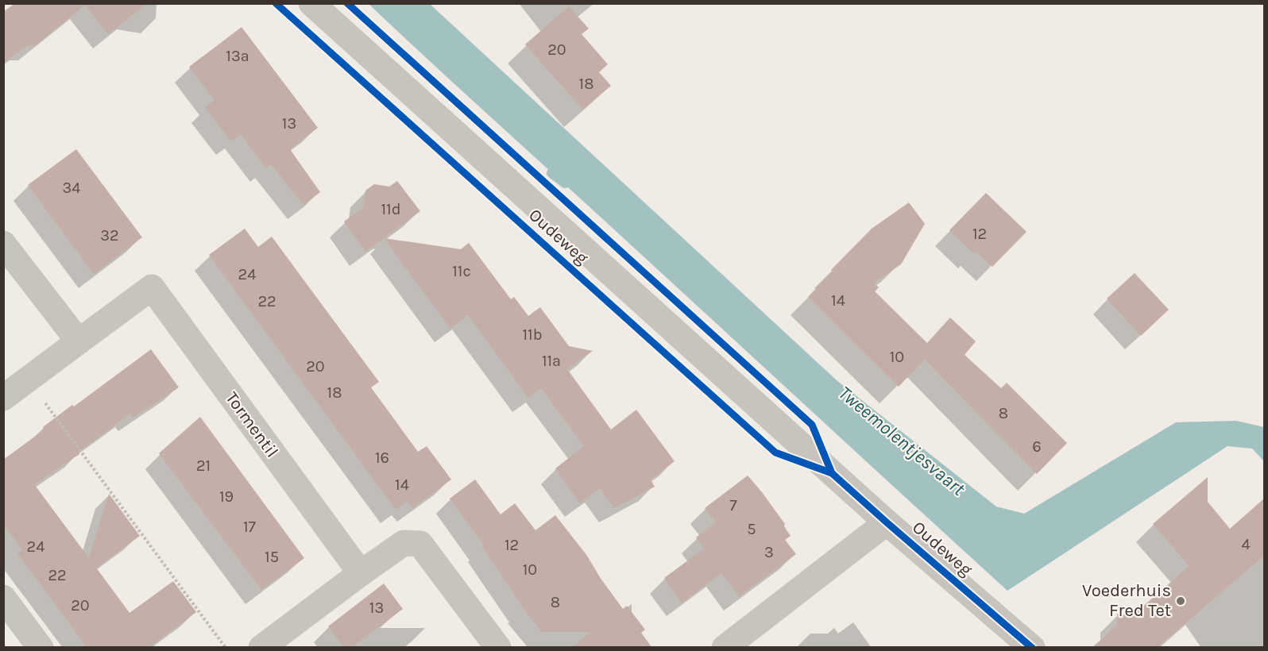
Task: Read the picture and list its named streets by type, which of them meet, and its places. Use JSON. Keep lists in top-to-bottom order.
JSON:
{
  "streets": {
    "street": ["Oudeweg", "Tormentil"]
  },
  "water": ["Tweemolentjesvaart"],
  "places": ["Voederhuis Fred Tet"],
  "house_numbers": [
    "20",
    "13a",
    "18",
    "13",
    "34",
    "11d",
    "12",
    "32",
    "11c",
    "24",
    "14",
    "22",
    "11b",
    "10",
    "11a",
    "20",
    "18",
    "8",
    "6",
    "16",
    "21",
    "14",
    "19",
    "7",
    "17",
    "5",
    "4",
    "12",
    "24",
    "3",
    "15",
    "10",
    "22",
    "8",
    "20",
    "13"
  ]
}
